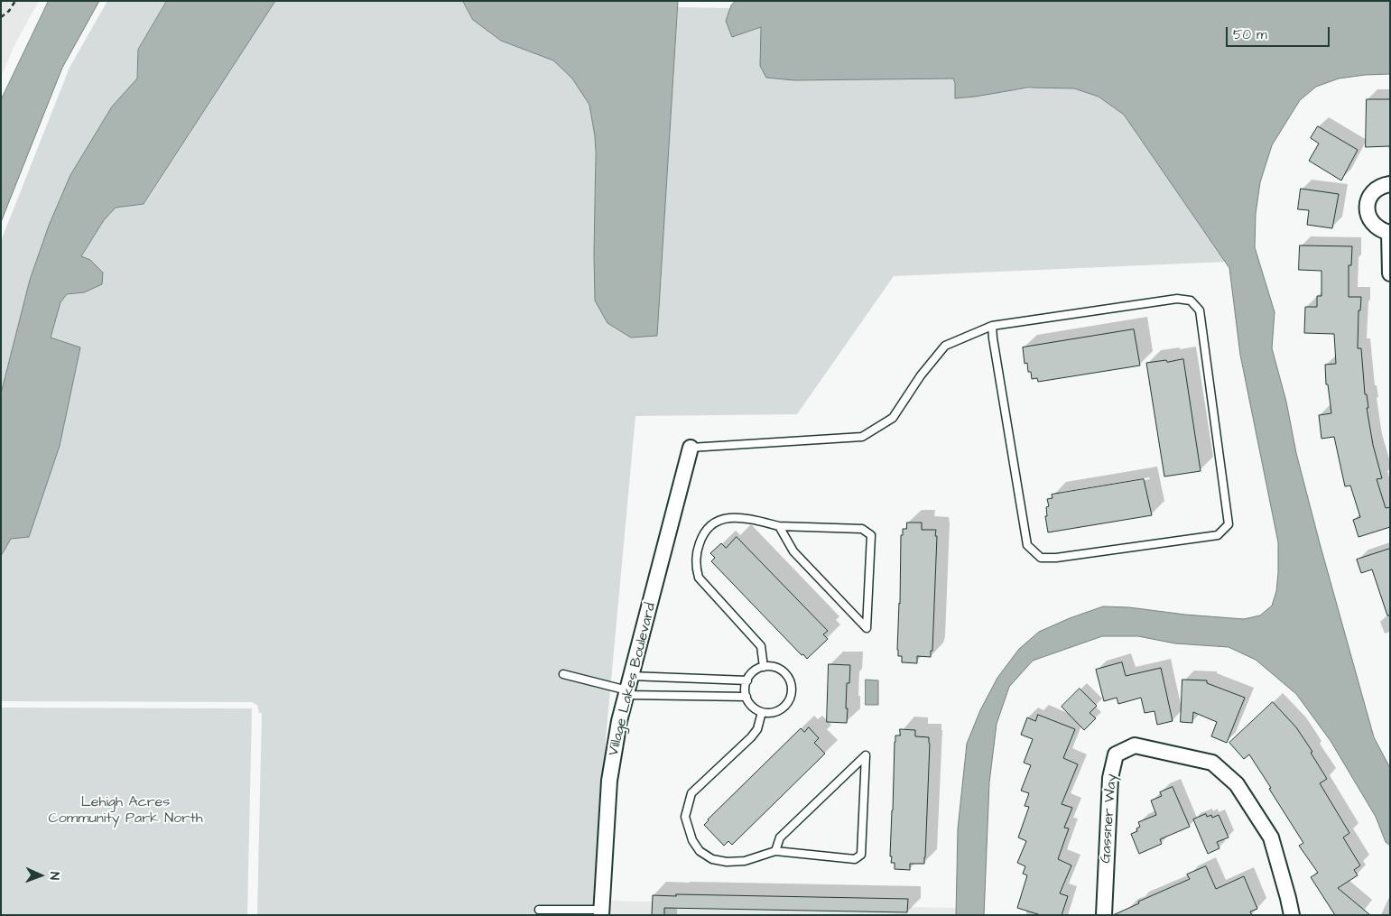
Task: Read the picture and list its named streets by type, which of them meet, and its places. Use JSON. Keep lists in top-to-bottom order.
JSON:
{
  "streets": {
    "street": ["Village Lakes Boulevard", "Gassner Way"]
  },
  "parks": ["Lehigh Acres Community Park North"],
  "scale_bar": "50 m",
  "north": "right"
}
